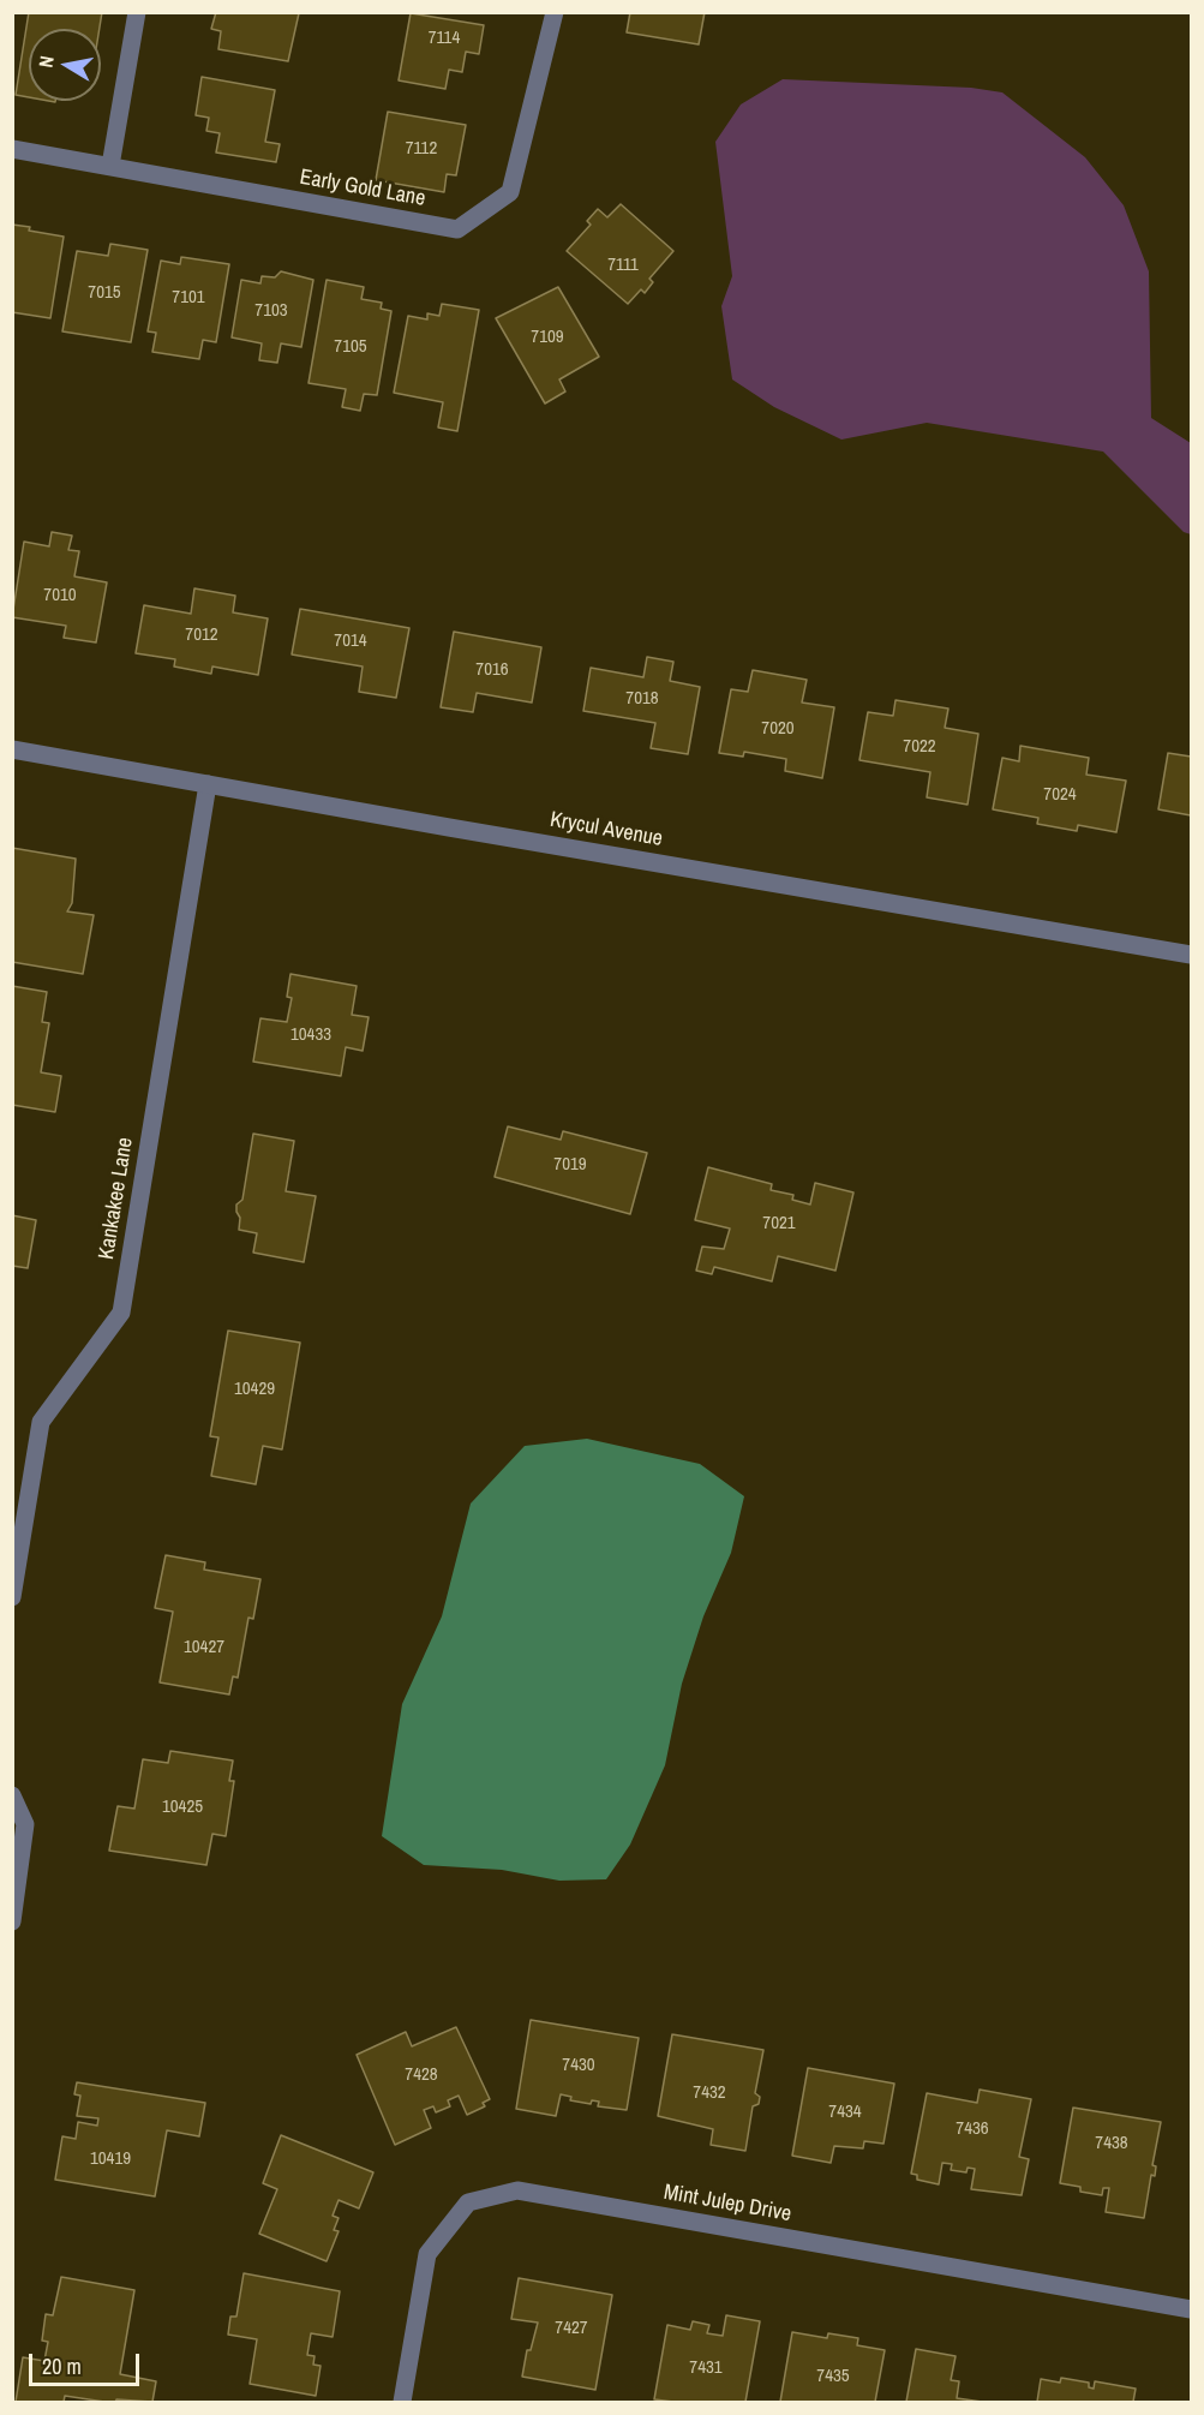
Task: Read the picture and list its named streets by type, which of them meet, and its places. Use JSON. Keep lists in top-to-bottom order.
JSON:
{
  "streets": {
    "street": [
      "Early Gold Lane",
      "Krycul Avenue",
      "Kankakee Lane",
      "Mint Julep Drive"
    ]
  },
  "crossings": [
    ["Krycul Avenue", "Kankakee Lane"]
  ],
  "house_numbers": [
    "7114",
    "7112",
    "7111",
    "7015",
    "7101",
    "7103",
    "7109",
    "7105",
    "7010",
    "7012",
    "7014",
    "7016",
    "7018",
    "7020",
    "7022",
    "7024",
    "10433",
    "7019",
    "7021",
    "10429",
    "10427",
    "10425",
    "7430",
    "7428",
    "7432",
    "7434",
    "7436",
    "7438",
    "10419",
    "7427",
    "7431",
    "7435"
  ],
  "scale_bar": "20 m",
  "north": "left"
}
